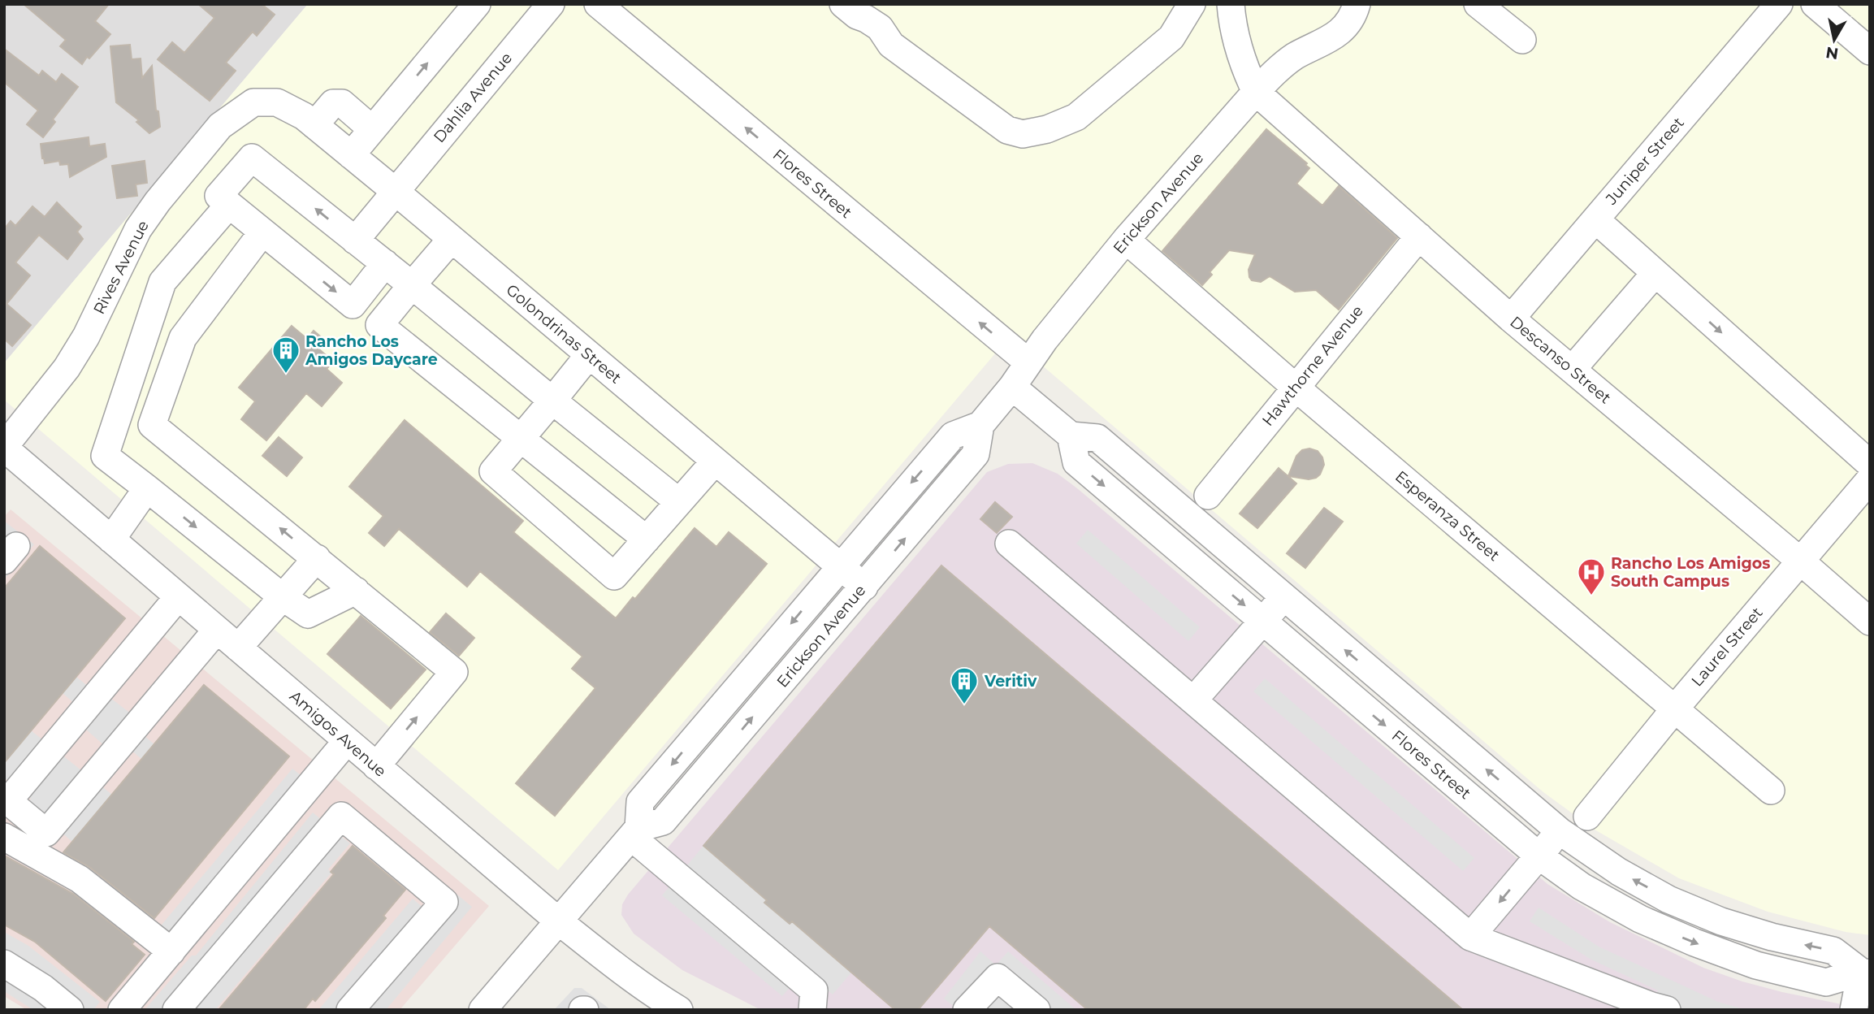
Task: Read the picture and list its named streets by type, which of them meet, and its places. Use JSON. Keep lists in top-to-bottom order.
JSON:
{
  "streets": {
    "street": [
      "Dahlia Avenue",
      "Juniper Street",
      "Flores Street",
      "Erickson Avenue",
      "Rives Avenue",
      "Golondrinas Street",
      "Descanso Street",
      "Hawthorne Avenue",
      "Esperanza Street",
      "Laurel Street",
      "Amigos Avenue"
    ]
  },
  "crossings": [
    ["Dahlia Avenue", "Golondrinas Street"],
    ["Juniper Street", "Descanso Street"],
    ["Flores Street", "Erickson Avenue"],
    ["Erickson Avenue", "Golondrinas Street"],
    ["Erickson Avenue", "Descanso Street"],
    ["Erickson Avenue", "Esperanza Street"],
    ["Rives Avenue", "Golondrinas Street"],
    ["Rives Avenue", "Amigos Avenue"],
    ["Descanso Street", "Hawthorne Avenue"],
    ["Descanso Street", "Laurel Street"],
    ["Hawthorne Avenue", "Esperanza Street"],
    ["Esperanza Street", "Laurel Street"]
  ],
  "places": {
    "building": ["Rancho Los Amigos Daycare", "Veritiv"],
    "hospital": ["Rancho Los Amigos South Campus"]
  },
  "north": "bottom"
}
